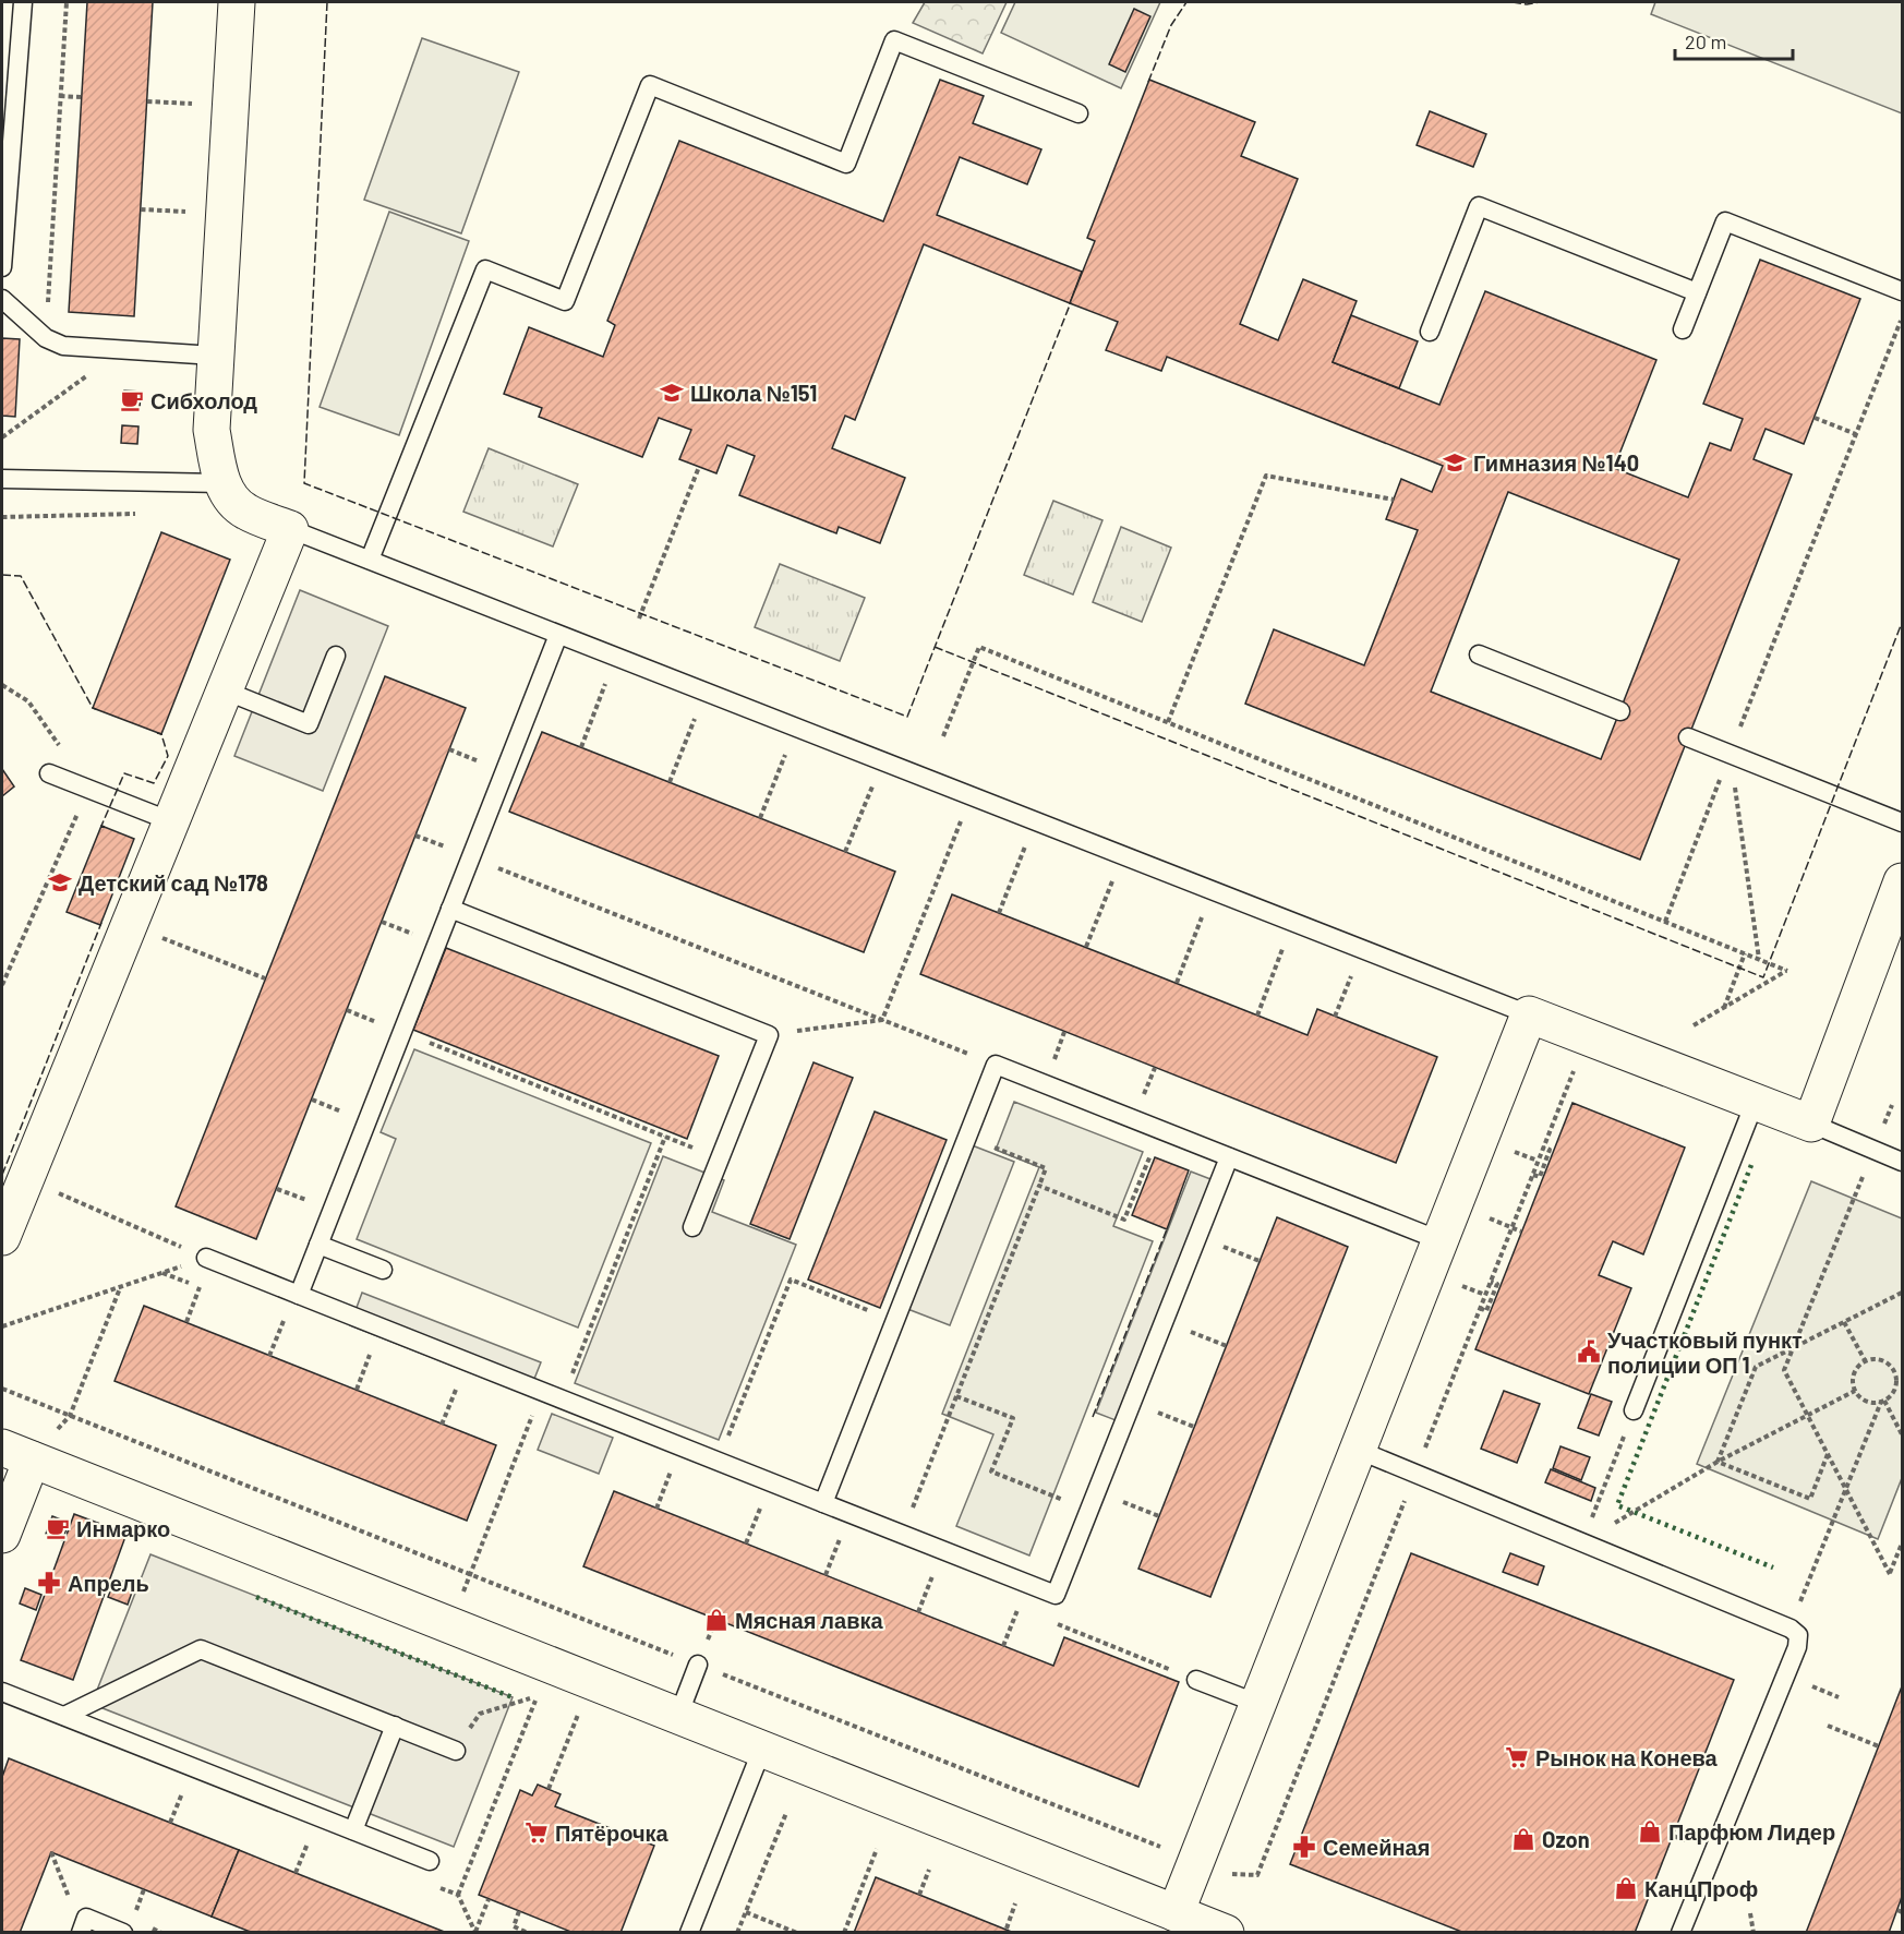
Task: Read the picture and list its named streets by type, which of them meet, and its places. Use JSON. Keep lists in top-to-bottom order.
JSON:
{
  "places": {
    "school or university": ["Школа №151", "Гимназия №140", "Детский сад №178"],
    "cafe": ["Сибхолод", "Инмарко"],
    "public building": ["Участковый пункт полиции ОП 1"],
    "pharmacy": ["Апрель", "Семейная"],
    "shop": [
      "Мясная лавка",
      "Парфюм Лидер",
      "Ozon",
      "КанцПроф"
    ],
    "supermarket": ["Рынок на Конева", "Пятёрочка"]
  },
  "scale_bar": "20 m"
}
